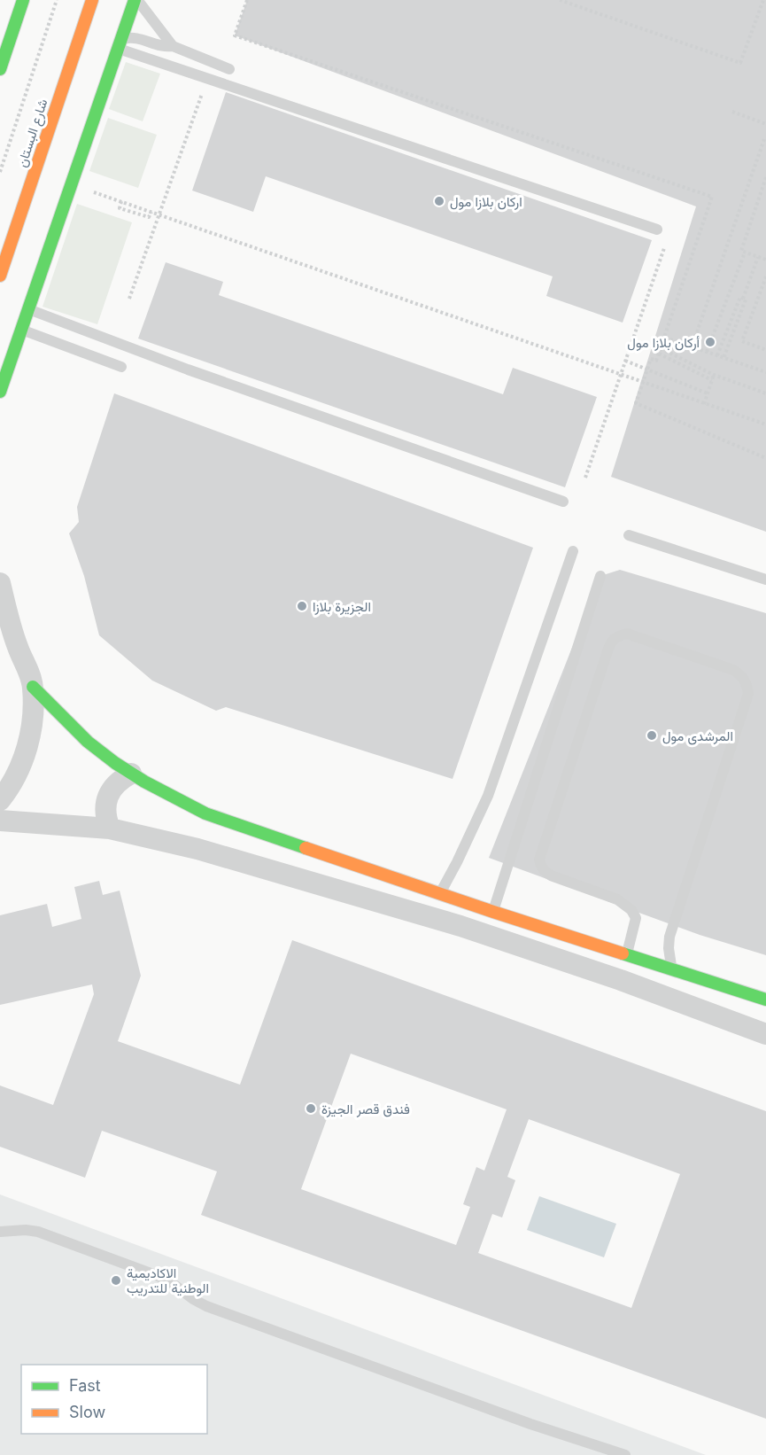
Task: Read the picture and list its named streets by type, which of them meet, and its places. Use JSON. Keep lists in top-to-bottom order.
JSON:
{
  "streets": {
    "street": ["شارع البستان"]
  },
  "places": [
    "اركان بلازا مول",
    "أركان بلازا مول",
    "الجزيرة بلازا",
    "المرشدى مول",
    "فندق قصر الجيزة",
    "الاكاديمية الوطنية للتدريب"
  ],
  "legend": ["Fast", "Slow"]
}
